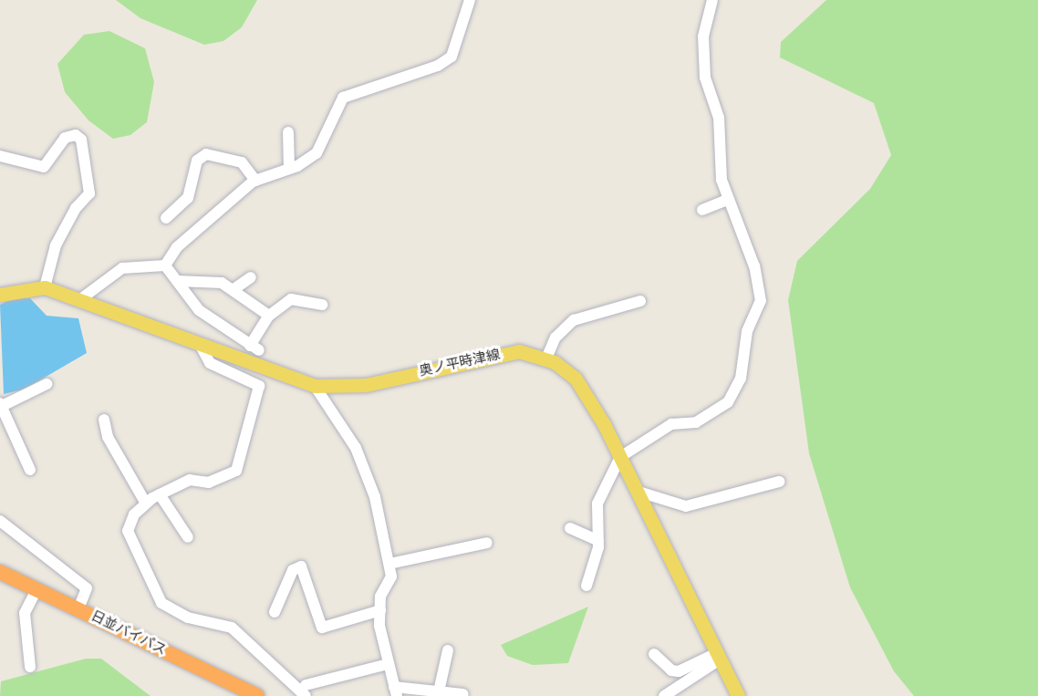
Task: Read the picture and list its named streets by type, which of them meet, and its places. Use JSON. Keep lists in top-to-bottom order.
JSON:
{
  "streets": {
    "highway": ["日並バイパス"],
    "main road": ["奥ノ平時津線"]
  }
}
